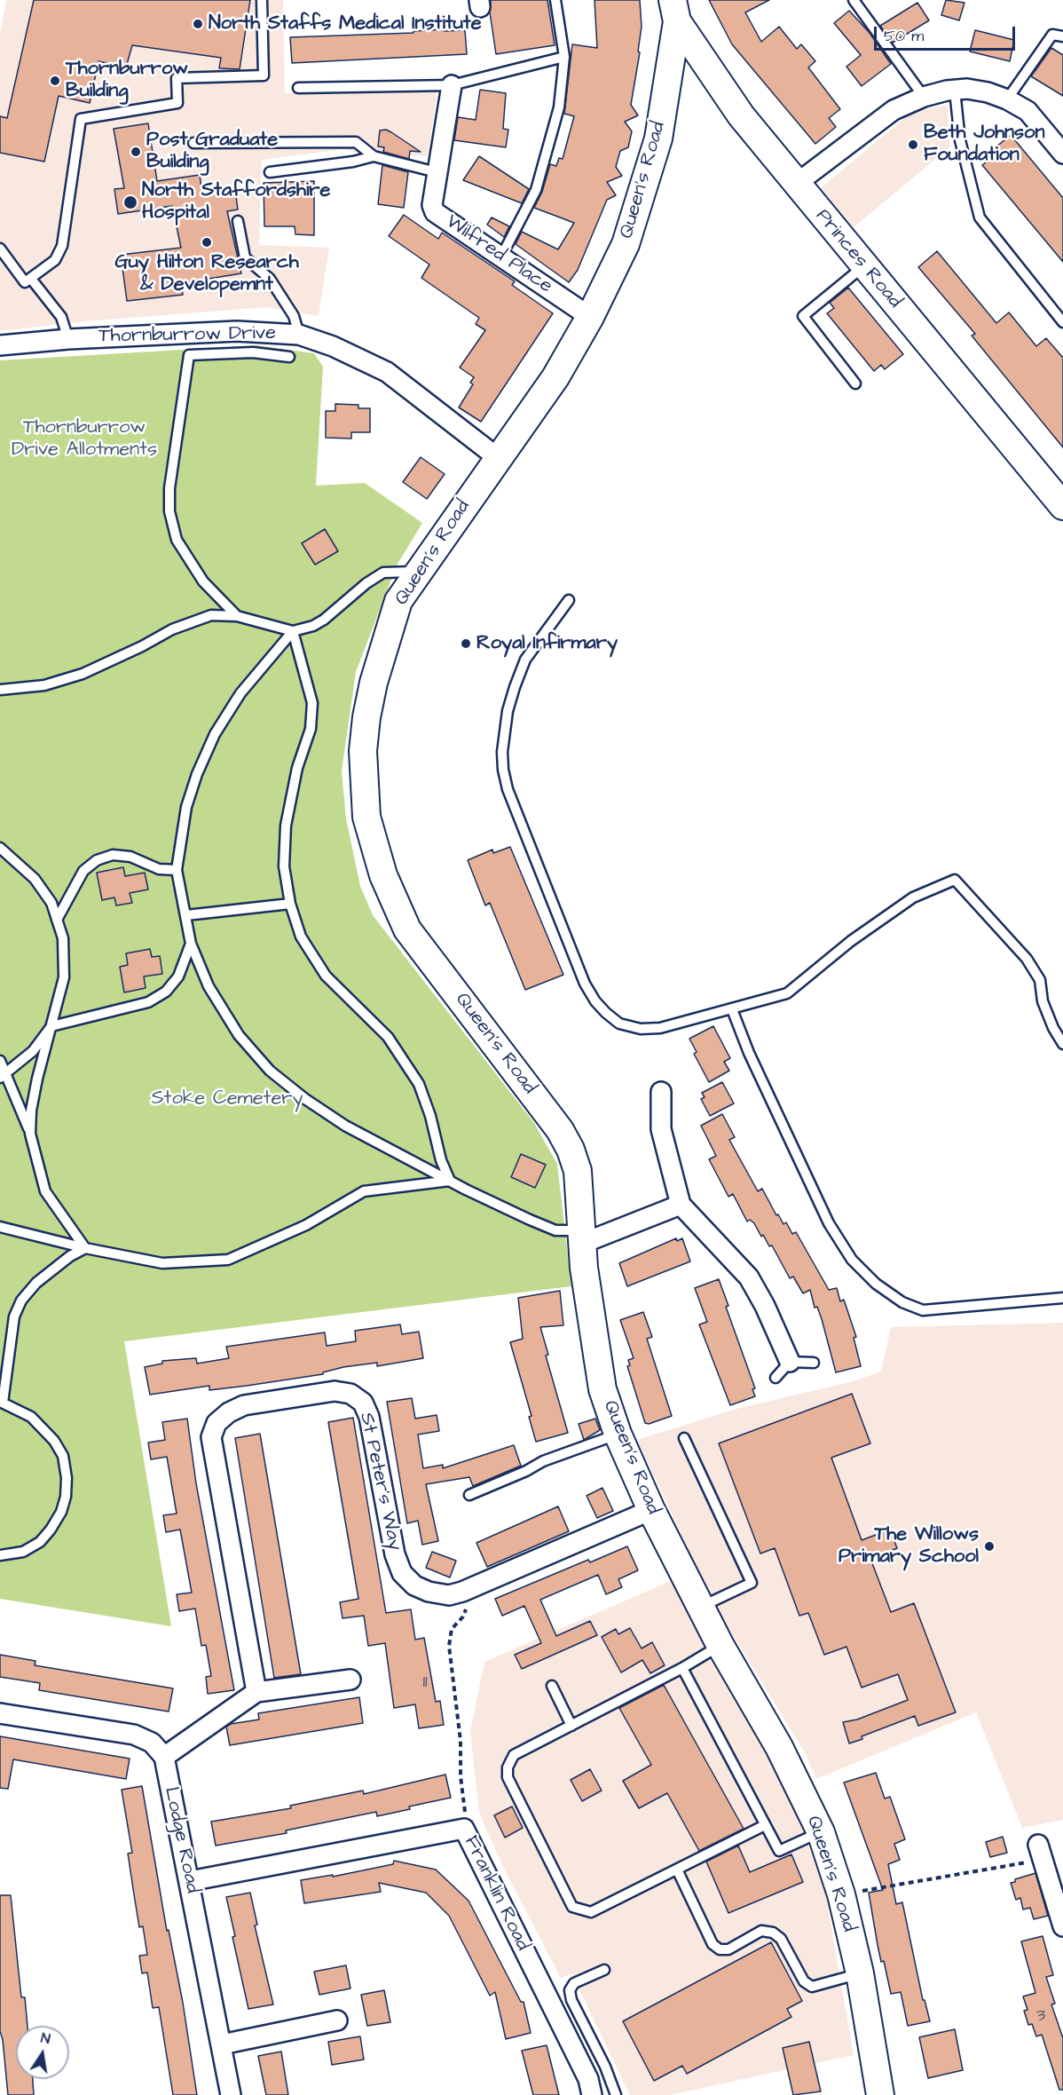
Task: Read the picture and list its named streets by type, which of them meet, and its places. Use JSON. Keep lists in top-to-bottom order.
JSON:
{
  "streets": {
    "street": [
      "Queen's Road",
      "Wilfred Place",
      "Princes Road",
      "Thornburrow Drive",
      "St Peter's Way",
      "Lodge Road",
      "Franklin Road"
    ]
  },
  "crossings": [
    ["Queen's Road", "Wilfred Place"],
    ["Queen's Road", "Princes Road"],
    ["Queen's Road", "Thornburrow Drive"],
    ["Queen's Road", "St Peter's Way"],
    ["Lodge Road", "Franklin Road"]
  ],
  "parks": ["Thornburrow Drive Allotments", "Stoke Cemetery"],
  "places": [
    "North Staffs Medical Institute",
    "Thornburrow Building",
    "Beth Johnson Foundation",
    "Post Graduate Building",
    "North Staffordshire Hospital",
    "Guy Hilton Research & Developemnt",
    "Royal Infirmary",
    "The Willows Primary School"
  ],
  "house_numbers": ["11", "3"],
  "scale_bar": "50 m",
  "north": "top"
}
